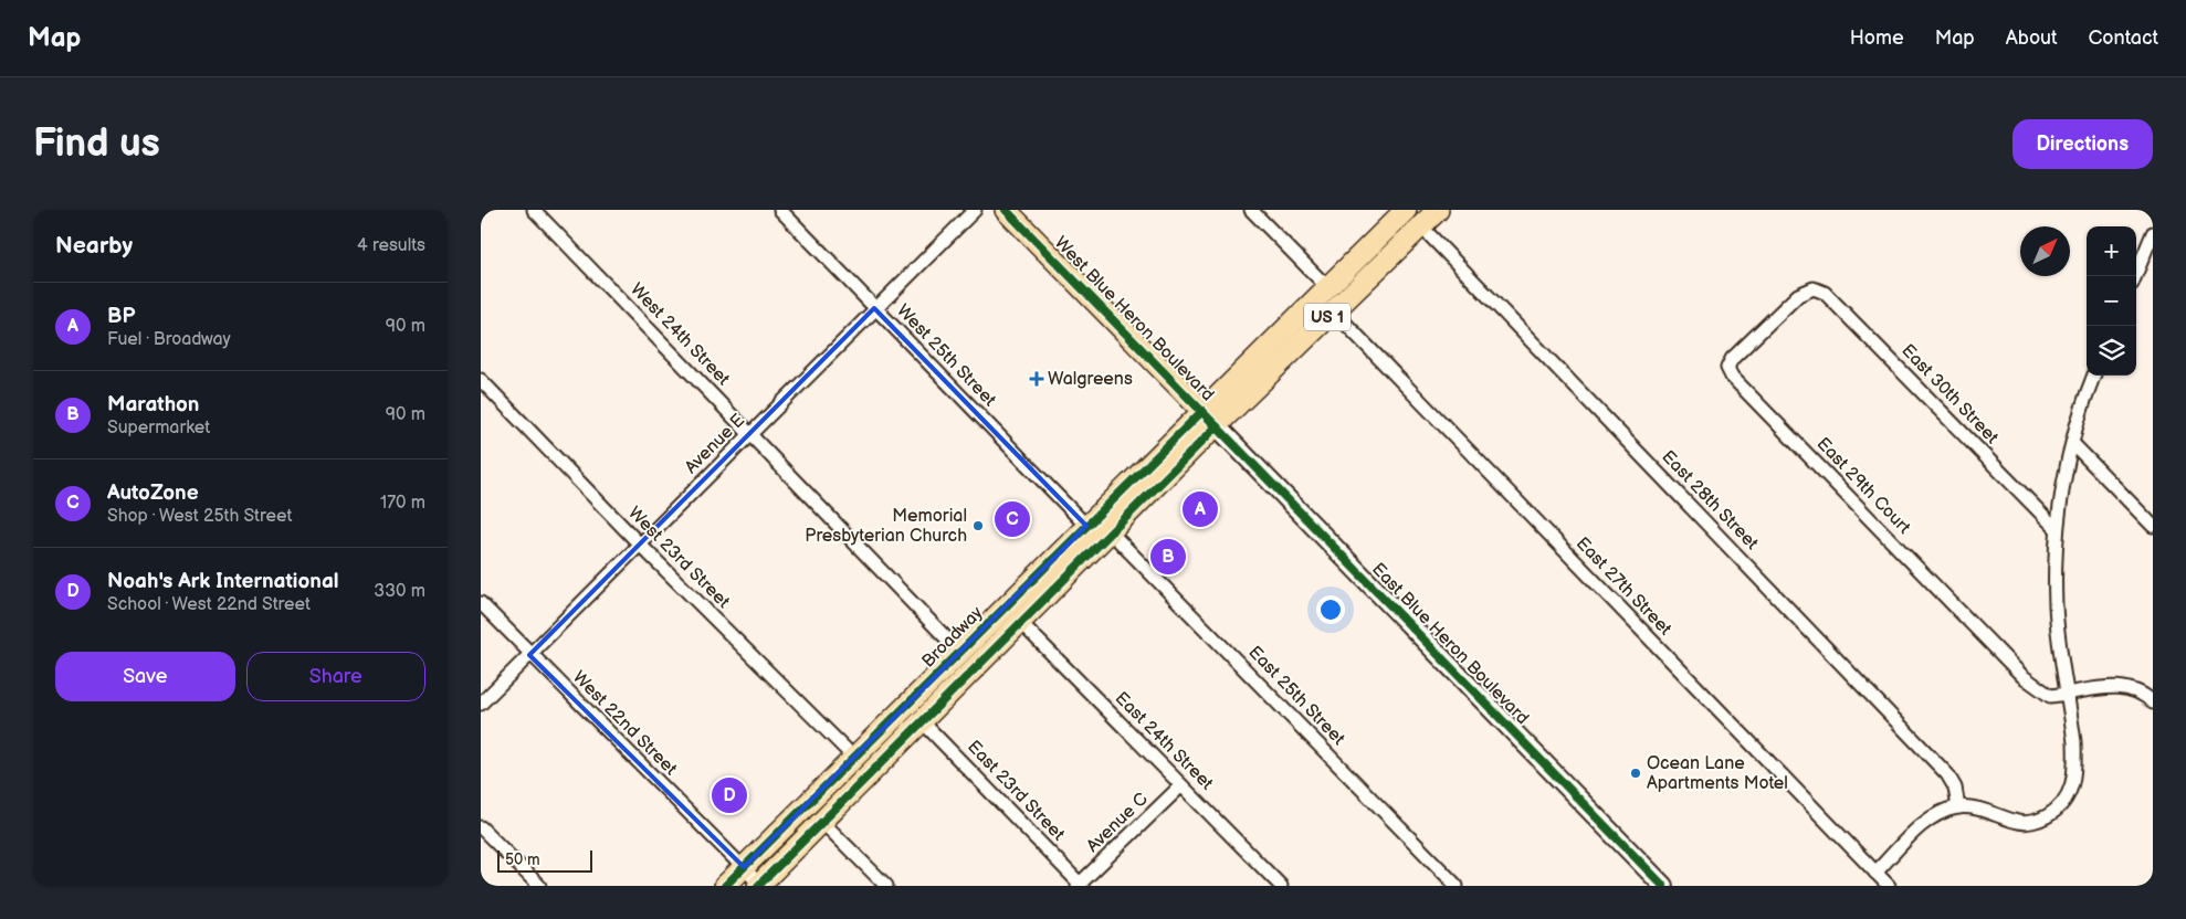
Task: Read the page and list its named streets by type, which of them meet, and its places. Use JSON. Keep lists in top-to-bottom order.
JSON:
{
  "streets": {
    "main road": [
      "US 1",
      "West Blue Heron Boulevard",
      "Broadway",
      "East Blue Heron Boulevard"
    ],
    "street": [
      "West 24th Street",
      "West 25th Street",
      "East 30th Street",
      "Avenue E",
      "East 29th Court",
      "East 28th Street",
      "West 23rd Street",
      "East 27th Street",
      "East 25th Street",
      "West 22nd Street",
      "East 24th Street",
      "East 23rd Street",
      "Avenue C"
    ]
  },
  "crossings": [
    ["US 1", "West Blue Heron Boulevard"],
    ["US 1", "East 28th Street"],
    ["US 1", "East 27th Street"],
    ["US 1", "East Blue Heron Boulevard"],
    ["US 1", "East 25th Street"],
    ["US 1", "West 22nd Street"],
    ["US 1", "East 24th Street"],
    ["US 1", "East 23rd Street"],
    ["West Blue Heron Boulevard", "Broadway"],
    ["West Blue Heron Boulevard", "East Blue Heron Boulevard"],
    ["West 24th Street", "Avenue E"],
    ["West 24th Street", "Broadway"],
    ["West 25th Street", "Avenue E"],
    ["West 25th Street", "Broadway"],
    ["East 30th Street", "East 29th Court"],
    ["Avenue E", "West 23rd Street"],
    ["Avenue E", "West 22nd Street"],
    ["West 23rd Street", "Broadway"],
    ["Broadway", "West 22nd Street"],
    ["East 24th Street", "Avenue C"],
    ["East 23rd Street", "Avenue C"]
  ],
  "places": {
    "health": ["Walgreens"],
    "other": ["Memorial Presbyterian Church", "Ocean Lane Apartments Motel"]
  },
  "scale_bar": "50 m",
  "north": "top right",
  "page": {
    "header": "Map",
    "nav": [
      "Home",
      "Map",
      "About",
      "Contact"
    ],
    "buttons": [
      "Directions",
      ["Save", "Share"]
    ],
    "title": "Find us",
    "heading": ["Nearby", "4 results"],
    "map_buttons": ["+", "−"],
    "list": [
      {
        "mark": "A",
        "name": "BP",
        "note": "Fuel · Broadway",
        "value": "90 m"
      },
      {
        "mark": "B",
        "name": "Marathon",
        "note": "Supermarket",
        "value": "90 m"
      },
      {
        "mark": "C",
        "name": "AutoZone",
        "note": "Shop · West 25th Street",
        "value": "170 m"
      },
      {
        "mark": "D",
        "name": "Noah's Ark International",
        "note": "School · West 22nd Street",
        "value": "330 m"
      }
    ],
    "pins": [
      "A",
      "C",
      "B",
      "D"
    ],
    "scale": "50 m"
  }
}
